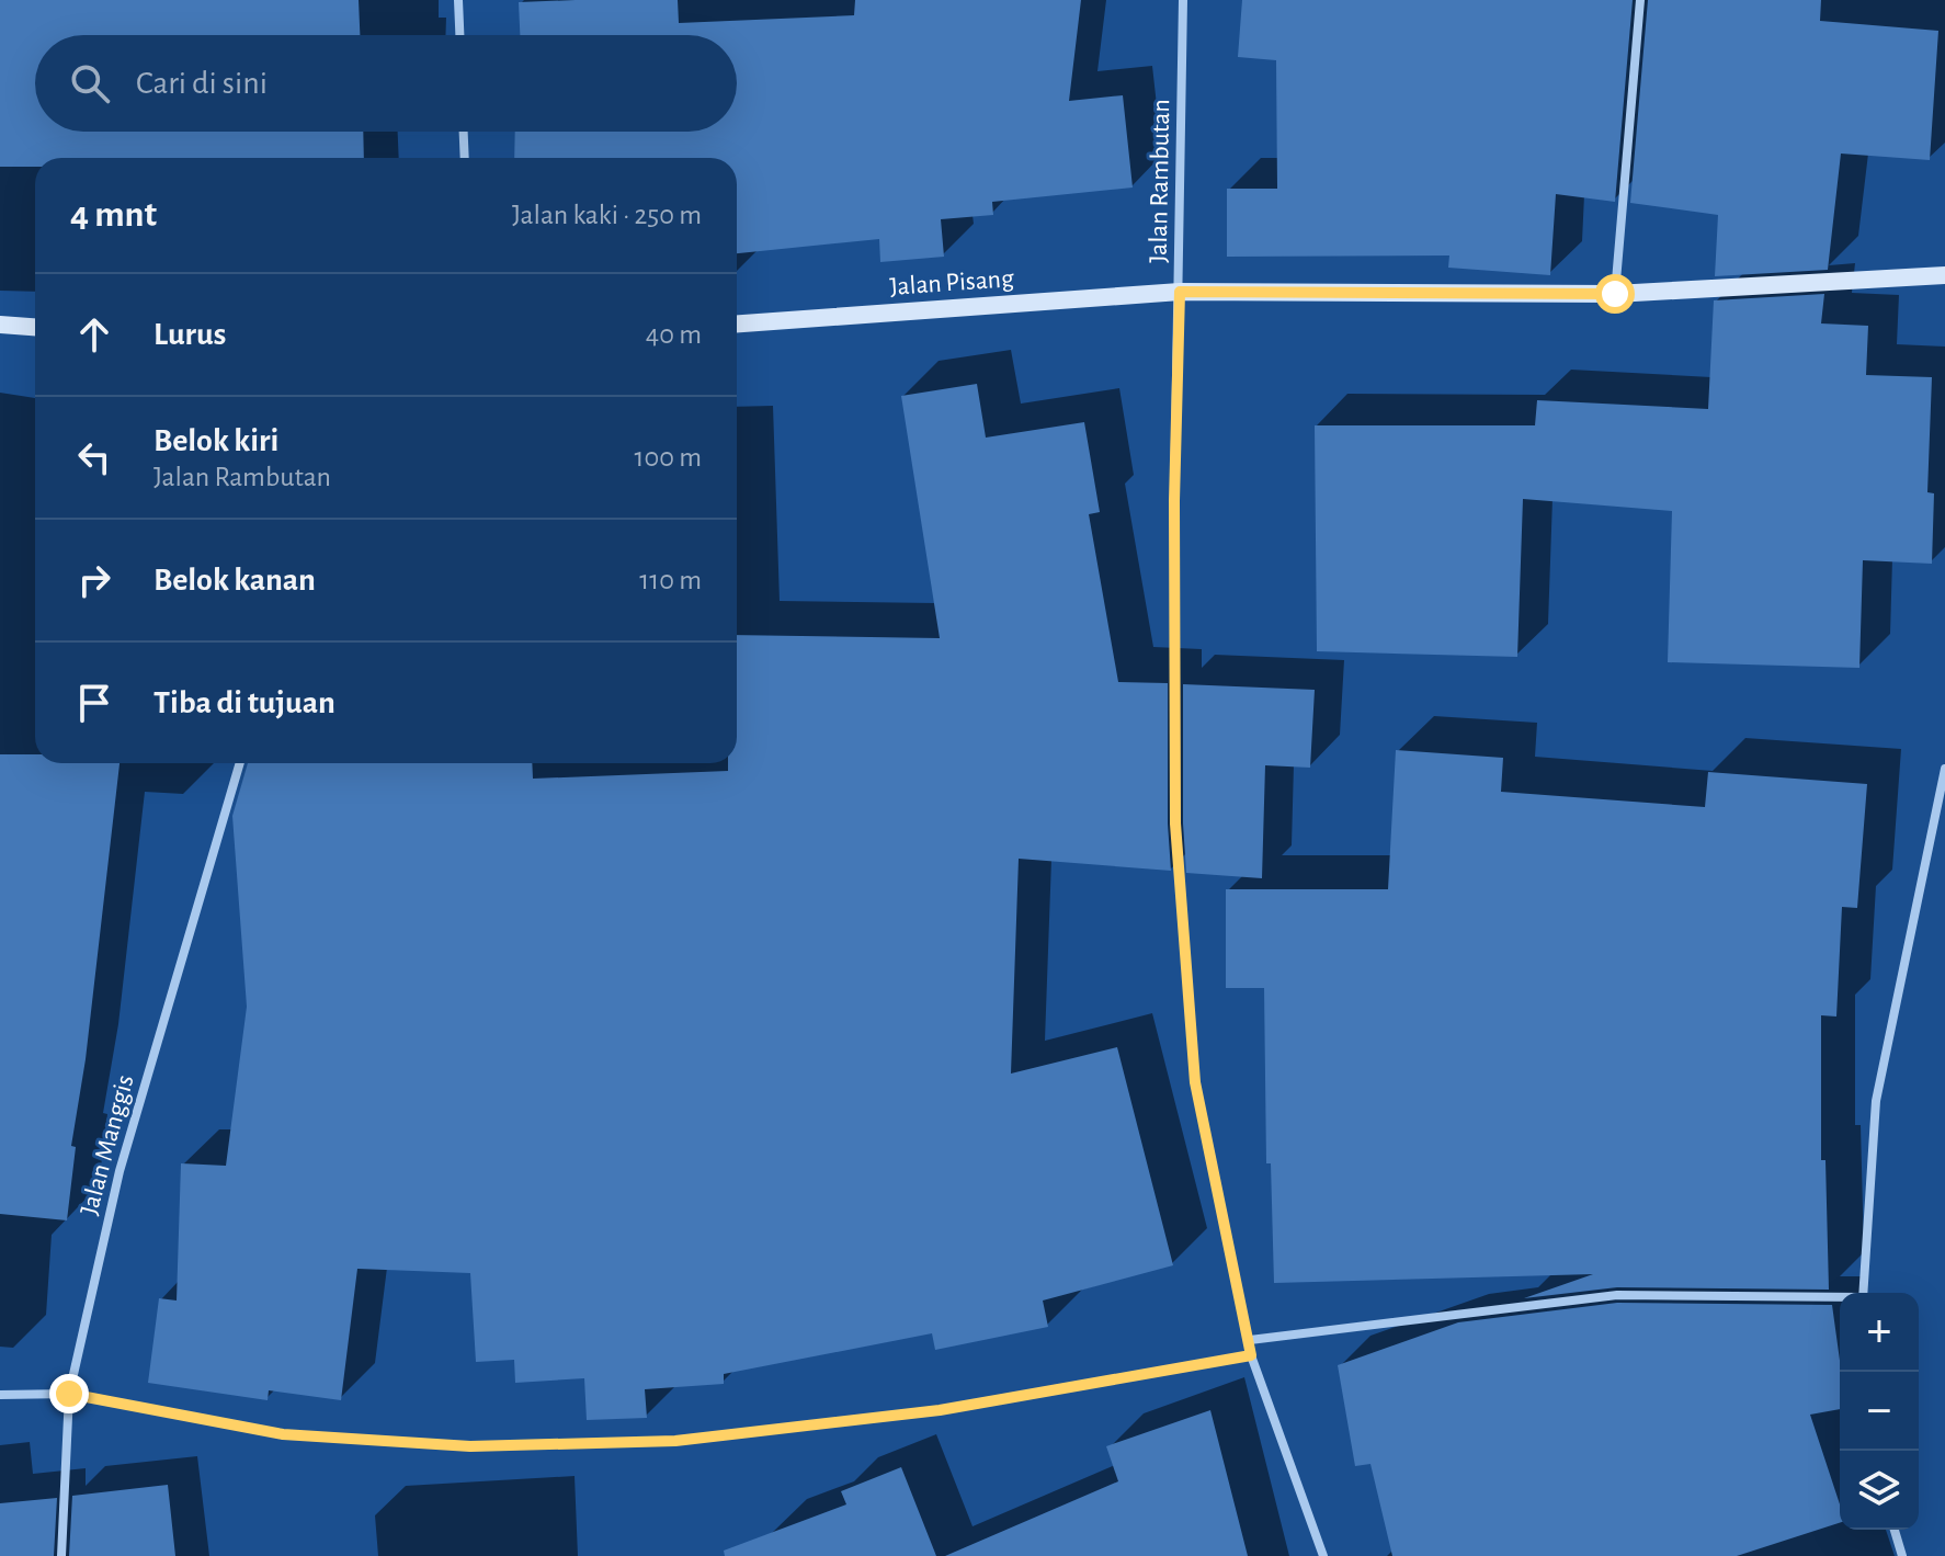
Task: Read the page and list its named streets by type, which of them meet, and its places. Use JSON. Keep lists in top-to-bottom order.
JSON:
{
  "streets": {
    "street": ["Jalan Rambutan", "Jalan Pisang", "Jalan Manggis"]
  },
  "crossings": [
    ["Jalan Rambutan", "Jalan Pisang"]
  ],
  "page": {
    "search": "Cari di sini",
    "heading": ["4 mnt", "Jalan kaki · 250 m"],
    "list": [
      ["Lurus", "40 m"],
      ["Belok kiri", "Jalan Rambutan", "100 m"],
      ["Belok kanan", "110 m"],
      "Tiba di tujuan"
    ],
    "map_buttons": ["+", "−"]
  }
}
